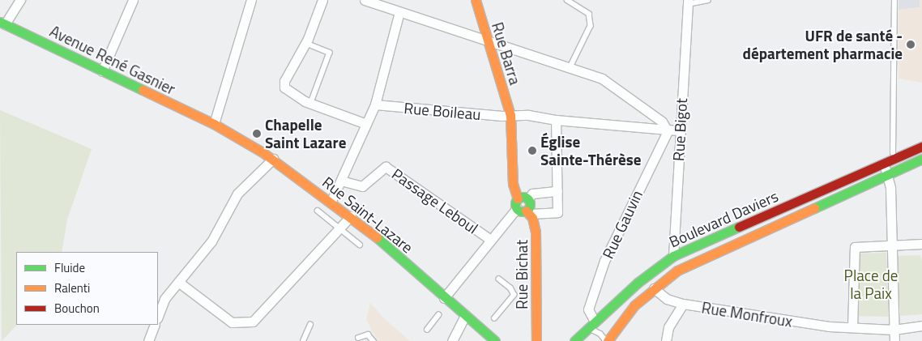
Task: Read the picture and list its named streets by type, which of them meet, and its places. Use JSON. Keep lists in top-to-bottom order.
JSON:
{
  "streets": {
    "main road": [
      "Rue Barra",
      "Avenue René Gasnier",
      "Rue Saint-Lazare",
      "Boulevard Daviers",
      "Rue Bichat"
    ],
    "street": [
      "Rue Boileau",
      "Rue Bigot",
      "Passage Leboul",
      "Rue Gauvin",
      "Rue Monfroux"
    ]
  },
  "crossings": [
    ["Rue Barra", "Rue Boileau"],
    ["Avenue René Gasnier", "Rue Saint-Lazare"],
    ["Rue Boileau", "Rue Bigot"],
    ["Rue Boileau", "Rue Gauvin"],
    ["Rue Bigot", "Boulevard Daviers"],
    ["Boulevard Daviers", "Rue Gauvin"],
    ["Boulevard Daviers", "Rue Monfroux"]
  ],
  "parks": ["Place de la Paix"],
  "places": ["UFR de santé - département pharmacie", "Chapelle Saint Lazare", "Église Sainte-Thérèse"],
  "legend": ["Fluide", "Ralenti", "Bouchon"]
}
